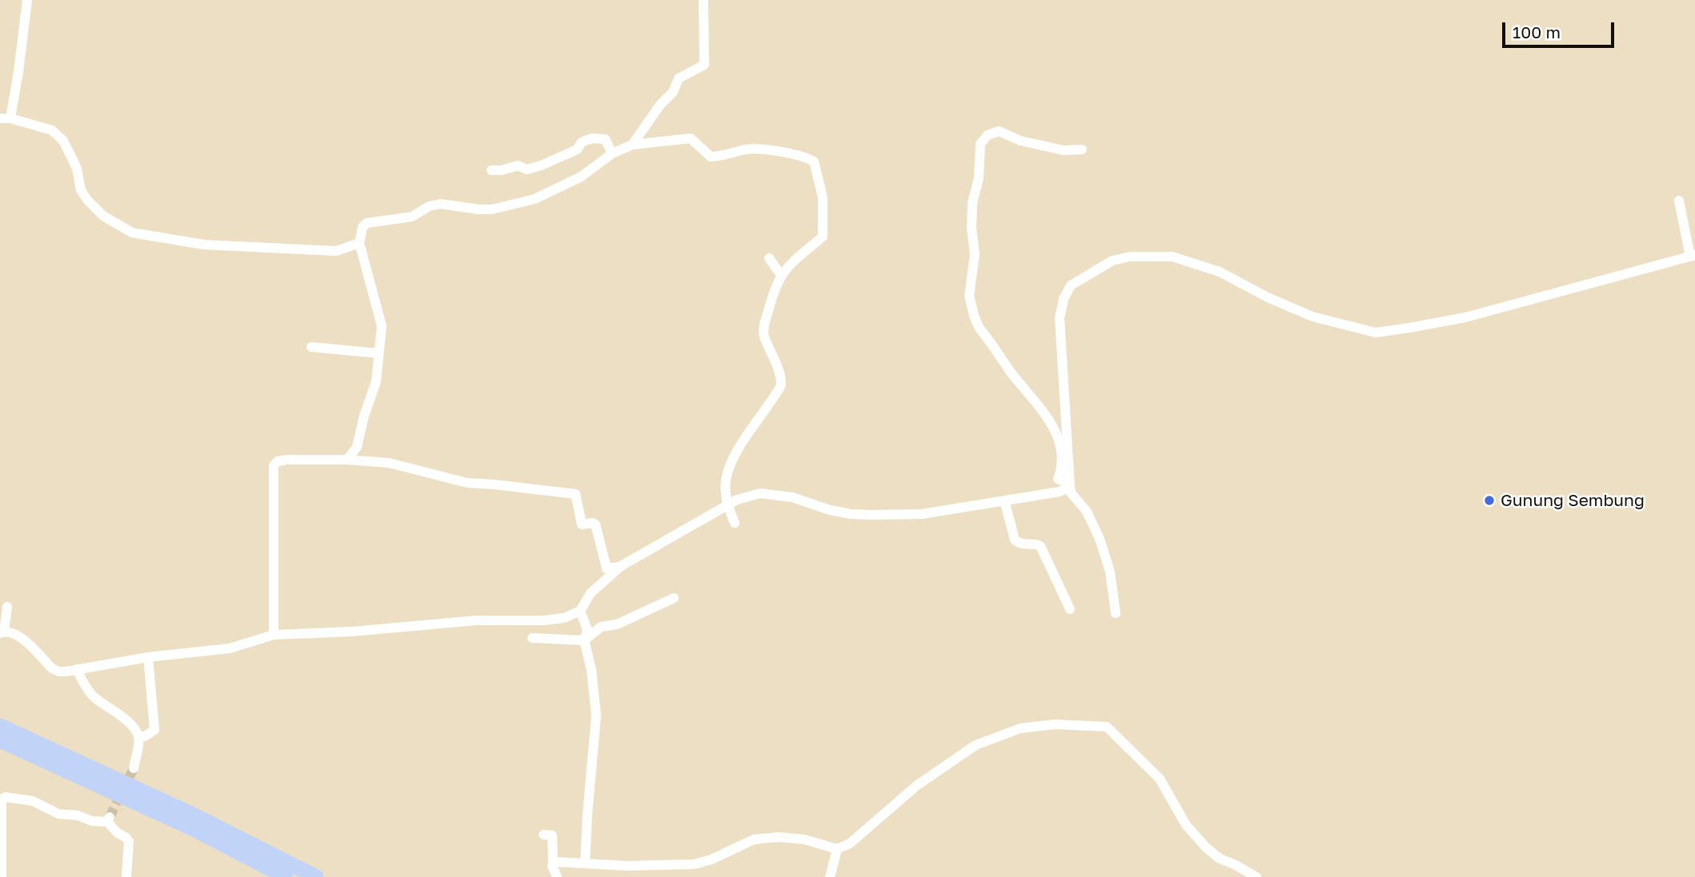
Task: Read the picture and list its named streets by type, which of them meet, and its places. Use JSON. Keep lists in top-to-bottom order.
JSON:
{
  "places": ["Gunung Sembung"],
  "scale_bar": "100 m"
}
